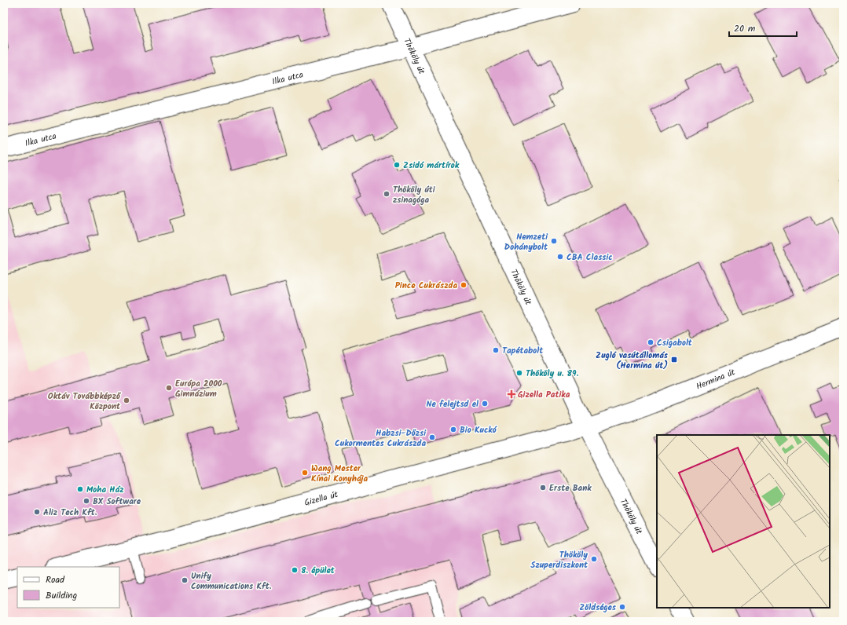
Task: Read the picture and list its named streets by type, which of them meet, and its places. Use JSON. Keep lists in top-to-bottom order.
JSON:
{
  "streets": {
    "street": [
      "Thököly út",
      "Ilka utca",
      "Hermina út",
      "Gizella út"
    ]
  },
  "crossings": [
    ["Thököly út", "Ilka utca"],
    ["Thököly út", "Hermina út"],
    ["Thököly út", "Gizella út"],
    ["Hermina út", "Gizella út"]
  ],
  "places": {
    "other": [
      "Zsidó mártírok",
      "Thököly úti zsinagóga",
      "Nemzeti Dohánybolt",
      "CBA Classic",
      "Pince Cukrászda",
      "Csigabolt",
      "Tapétabolt",
      "Thököly u. 89.",
      "Európa 2000 Gimnázium",
      "Oktáv Továbbképző Központ",
      "Ne felejtsd el",
      "Bio Kuckó",
      "Habzsi-Dőzsi Cukormentes Cukrászda",
      "Wang Mester Kínai Konyhája",
      "Erste Bank",
      "Moha Ház",
      "BX Software",
      "Aliz Tech Kft.",
      "Thököly Szuperdiszkont",
      "8. épület",
      "Unify Communications Kft.",
      "Zöldséges"
    ],
    "transit": ["Zugló vasútállomás (Hermina út)"],
    "health": ["Gizella Patika"]
  },
  "legend": ["Road", "Building"],
  "scale_bar": "20 m"
}
